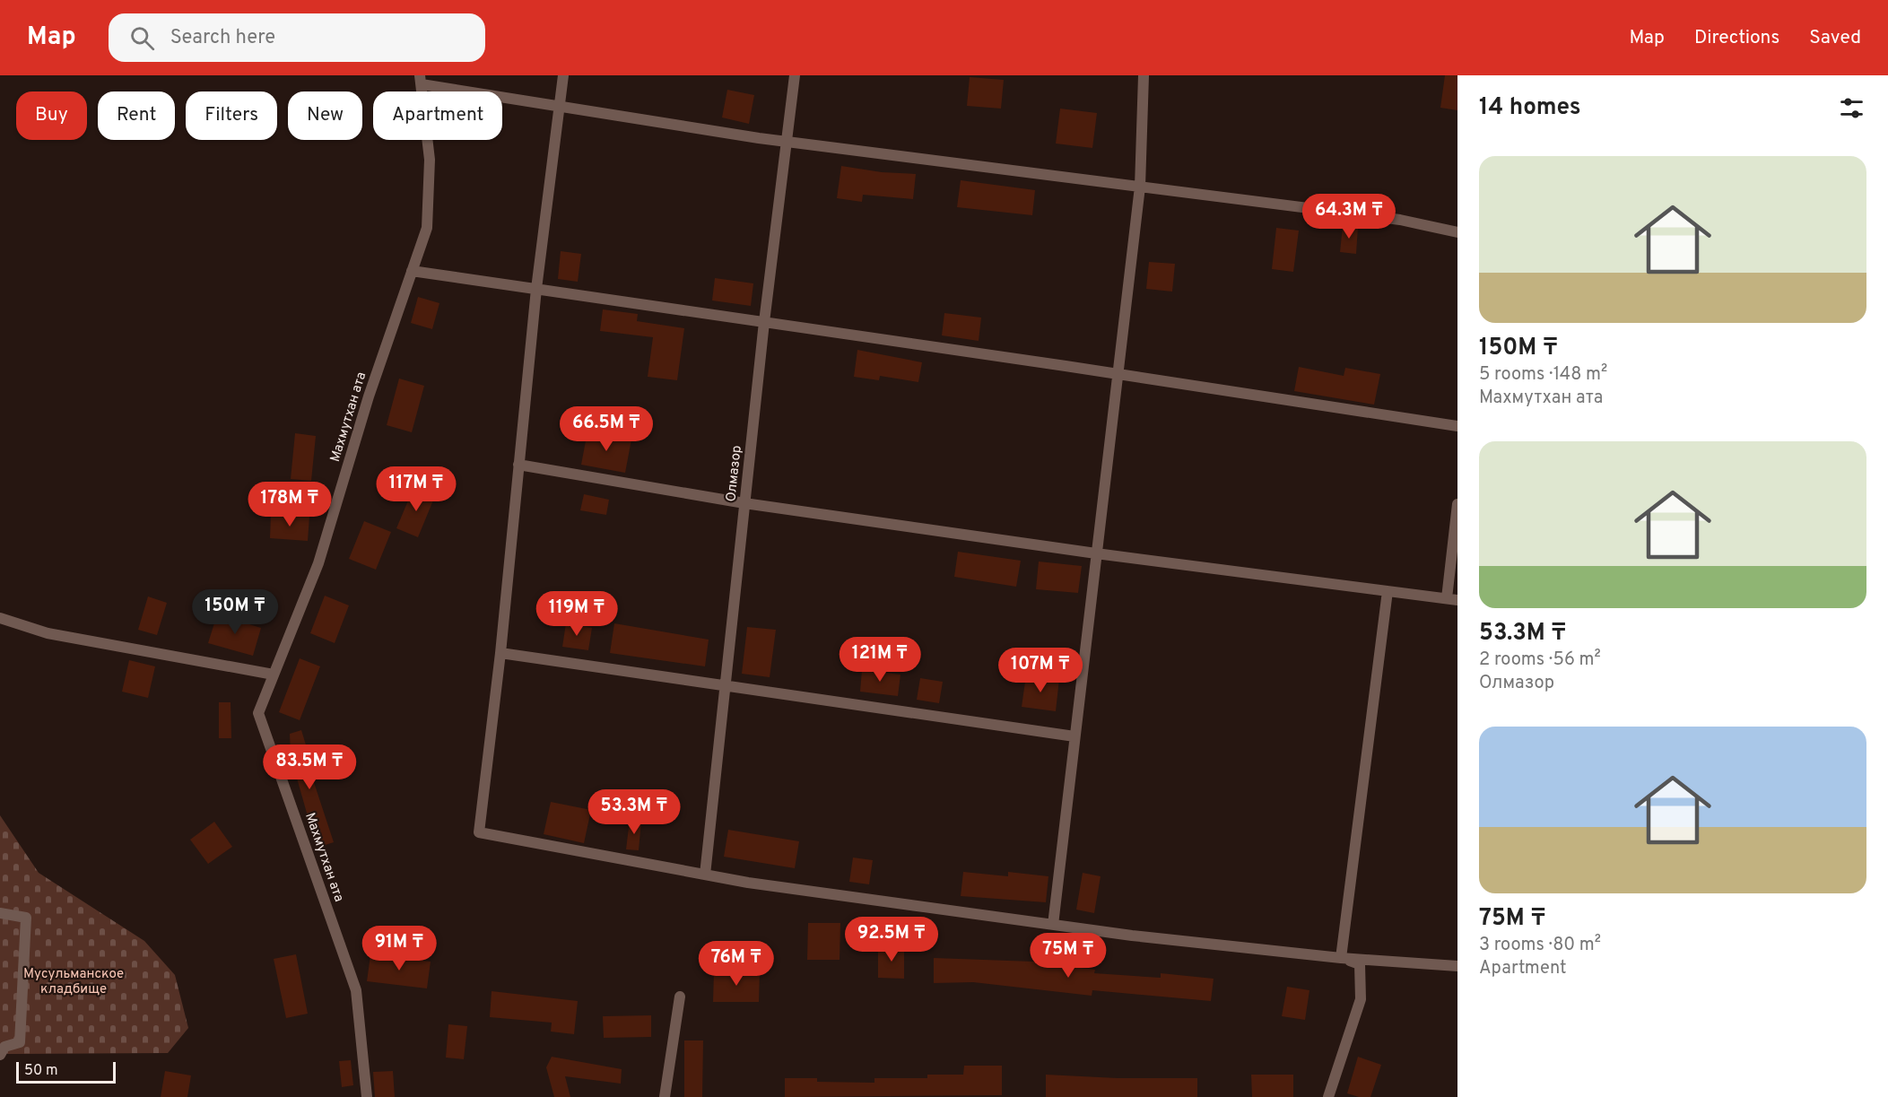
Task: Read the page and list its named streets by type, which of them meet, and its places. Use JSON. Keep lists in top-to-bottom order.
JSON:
{
  "streets": {
    "street": ["Махмутхан ата", "Олмазор"]
  },
  "parks": ["Мусульманское кладбище"],
  "scale_bar": "50 m",
  "page": {
    "header": "Map",
    "search": "Search here",
    "nav": ["Map", "Directions", "Saved"],
    "heading": "14 homes",
    "chip": [
      "Buy",
      "Rent",
      "Filters",
      "New",
      "Apartment"
    ],
    "list": [
      {
        "name": "150M ₸",
        "note": "5 rooms · 148 m² · Махмутхан ата"
      },
      {
        "name": "53.3M ₸",
        "note": "2 rooms · 56 m² · Олмазор"
      },
      {
        "name": "75M ₸",
        "note": "3 rooms · 80 m² · Apartment"
      }
    ],
    "price": [
      "64.3M ₸",
      "66.5M ₸",
      "117M ₸",
      "178M ₸",
      "150M ₸",
      "119M ₸",
      "121M ₸",
      "107M ₸",
      "83.5M ₸",
      "53.3M ₸",
      "92.5M ₸",
      "91M ₸",
      "75M ₸",
      "76M ₸"
    ],
    "scale": "50 m"
  }
}
